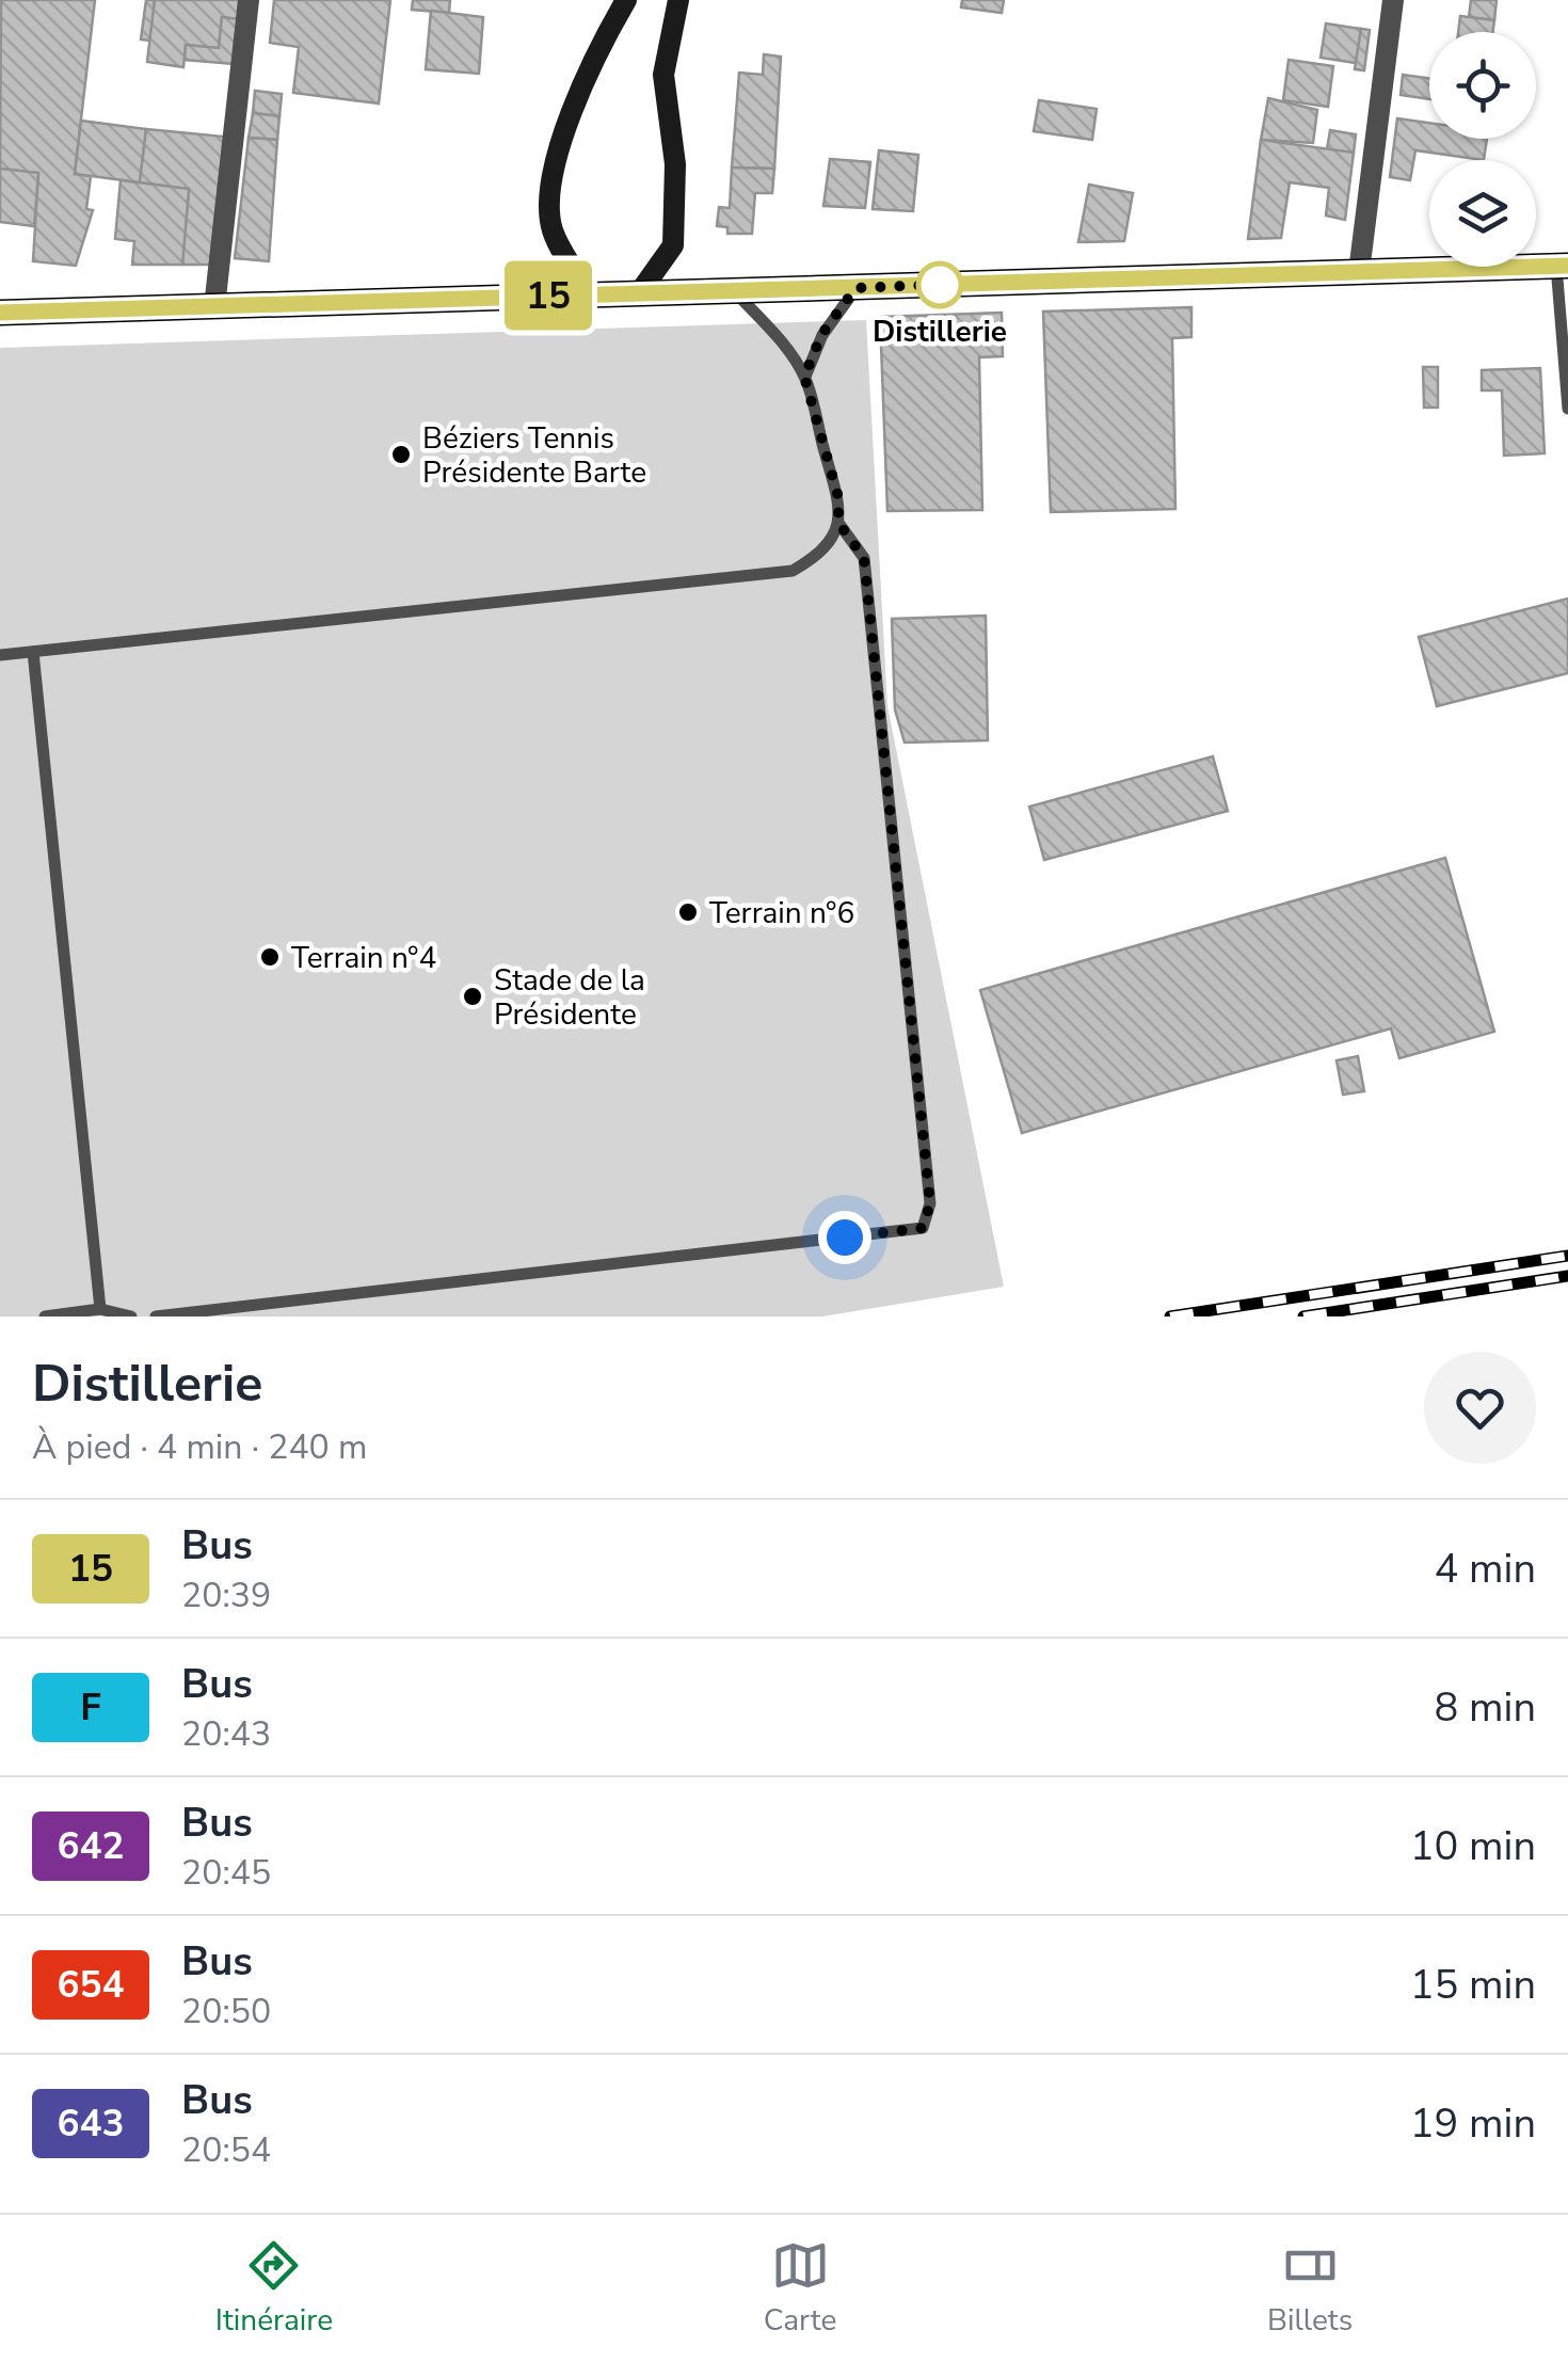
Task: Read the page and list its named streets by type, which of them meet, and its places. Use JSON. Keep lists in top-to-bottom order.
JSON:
{
  "places": [
    "Distillerie",
    "Béziers Tennis Présidente Barte",
    "Terrain n°6",
    "Terrain n°4",
    "Stade de la Présidente"
  ],
  "lines": ["bus line 15"],
  "page": {
    "on_map": "15",
    "heading": ["Distillerie", "À pied · 4 min · 240 m"],
    "list": [
      {
        "mark": "15",
        "name": "Bus",
        "note": "20:39",
        "value": "4 min"
      },
      {
        "mark": "F",
        "name": "Bus",
        "note": "20:43",
        "value": "8 min"
      },
      {
        "mark": "642",
        "name": "Bus",
        "note": "20:45",
        "value": "10 min"
      },
      {
        "mark": "654",
        "name": "Bus",
        "note": "20:50",
        "value": "15 min"
      },
      {
        "mark": "643",
        "name": "Bus",
        "note": "20:54",
        "value": "19 min"
      }
    ],
    "tabs": ["Itinéraire", "Carte", "Billets"]
  }
}
